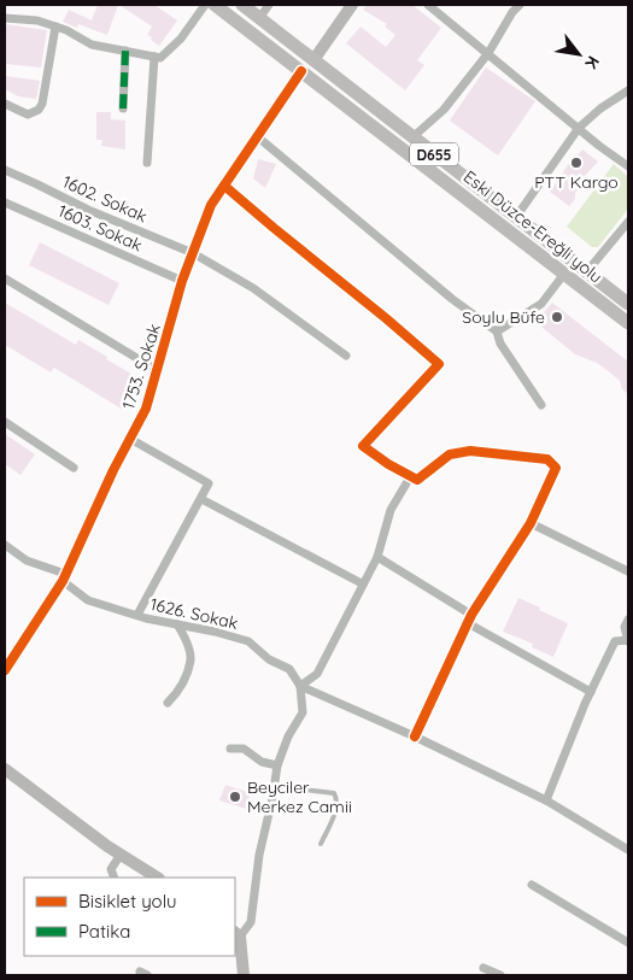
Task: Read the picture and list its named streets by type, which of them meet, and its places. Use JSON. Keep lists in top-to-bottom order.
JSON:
{
  "streets": {
    "main road": ["D655", "Eski Düzce-Ereğli yolu"],
    "street": [
      "1602. Sokak",
      "1603. Sokak",
      "1753. Sokak",
      "1626. Sokak"
    ]
  },
  "crossings": [
    ["1602. Sokak", "1753. Sokak"],
    ["Eski Düzce-Ereğli yolu", "1753. Sokak"],
    ["1603. Sokak", "1753. Sokak"],
    ["1753. Sokak", "1626. Sokak"]
  ],
  "places": ["PTT Kargo", "Soylu Büfe", "Beyciler Merkez Camii"],
  "legend": ["Bisiklet yolu", "Patika"],
  "north": "bottom right"
}
